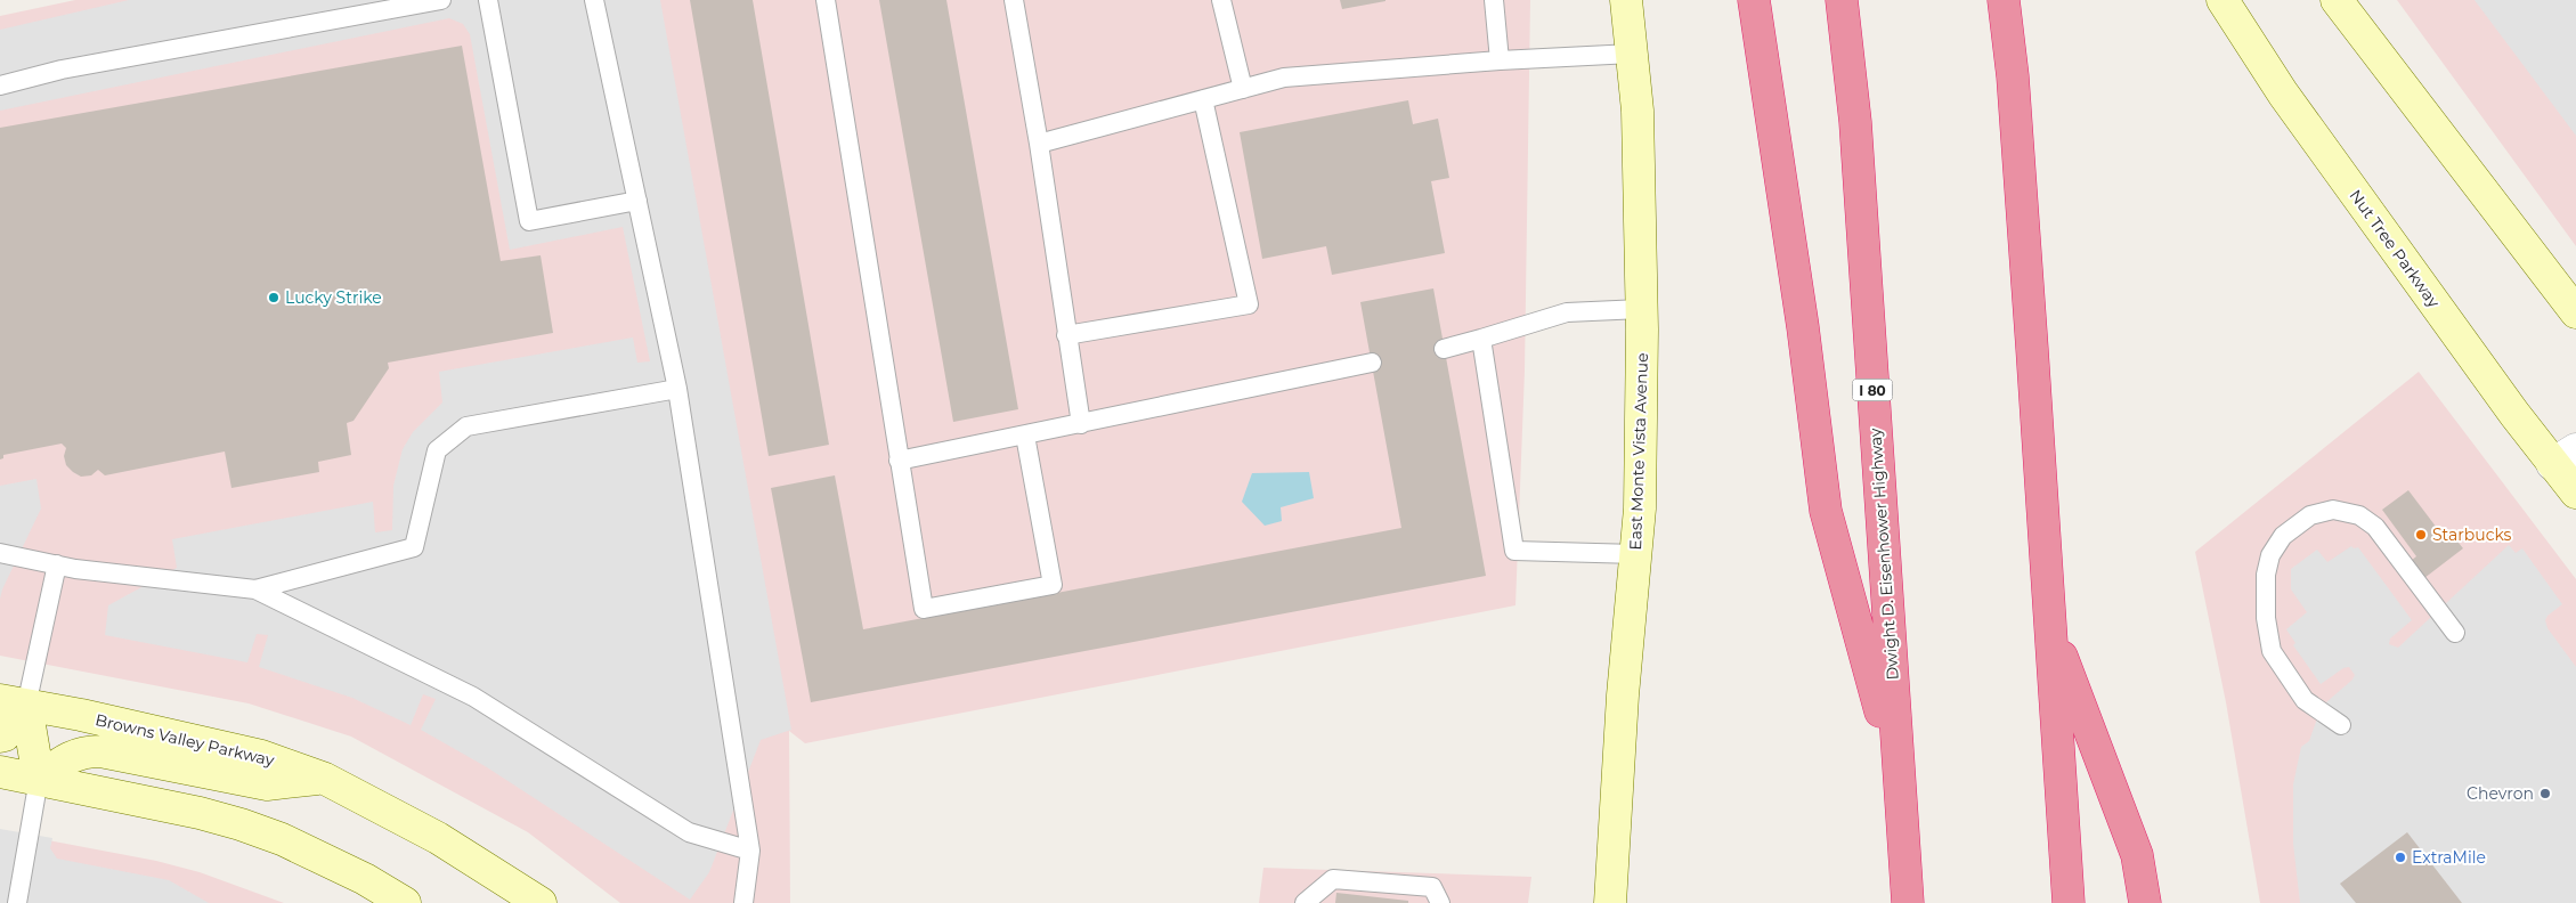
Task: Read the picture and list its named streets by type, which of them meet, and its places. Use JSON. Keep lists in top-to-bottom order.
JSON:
{
  "streets": {
    "highway": ["I 80", "Dwight D. Eisenhower Highway"],
    "main road": ["Nut Tree Parkway", "East Monte Vista Avenue", "Browns Valley Parkway"]
  },
  "places": [
    "Lucky Strike",
    "Starbucks",
    "Chevron",
    "ExtraMile"
  ]
}
